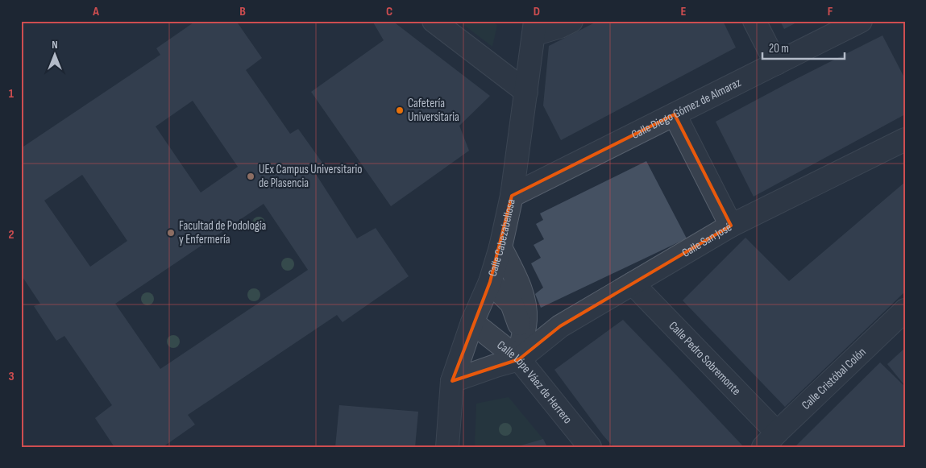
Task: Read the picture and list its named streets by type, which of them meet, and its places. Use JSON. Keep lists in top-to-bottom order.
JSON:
{
  "streets": {
    "street": [
      "Calle Diego Gómez de Almaraz",
      "Calle Cabezabellosa",
      "Calle San José",
      "Calle Pedro Sobremonte",
      "Calle Cristóbal Colón",
      "Calle Lópe Váez de Herrero"
    ]
  },
  "crossings": [
    ["Calle Diego Gómez de Almaraz", "Calle Cabezabellosa"],
    ["Calle Cabezabellosa", "Calle Lópe Váez de Herrero"],
    ["Calle San José", "Calle Pedro Sobremonte"],
    ["Calle San José", "Calle Lópe Váez de Herrero"],
    ["Calle Pedro Sobremonte", "Calle Cristóbal Colón"]
  ],
  "places": ["Cafetería Universitaria", "UEx Campus Universitario de Plasencia", "Facultad de Podología y Enfermería"],
  "scale_bar": "20 m",
  "north": "top",
  "grid": {
    "columns": [
      "A",
      "B",
      "C",
      "D",
      "E",
      "F"
    ],
    "rows": ["1", "2", "3"]
  }
}
